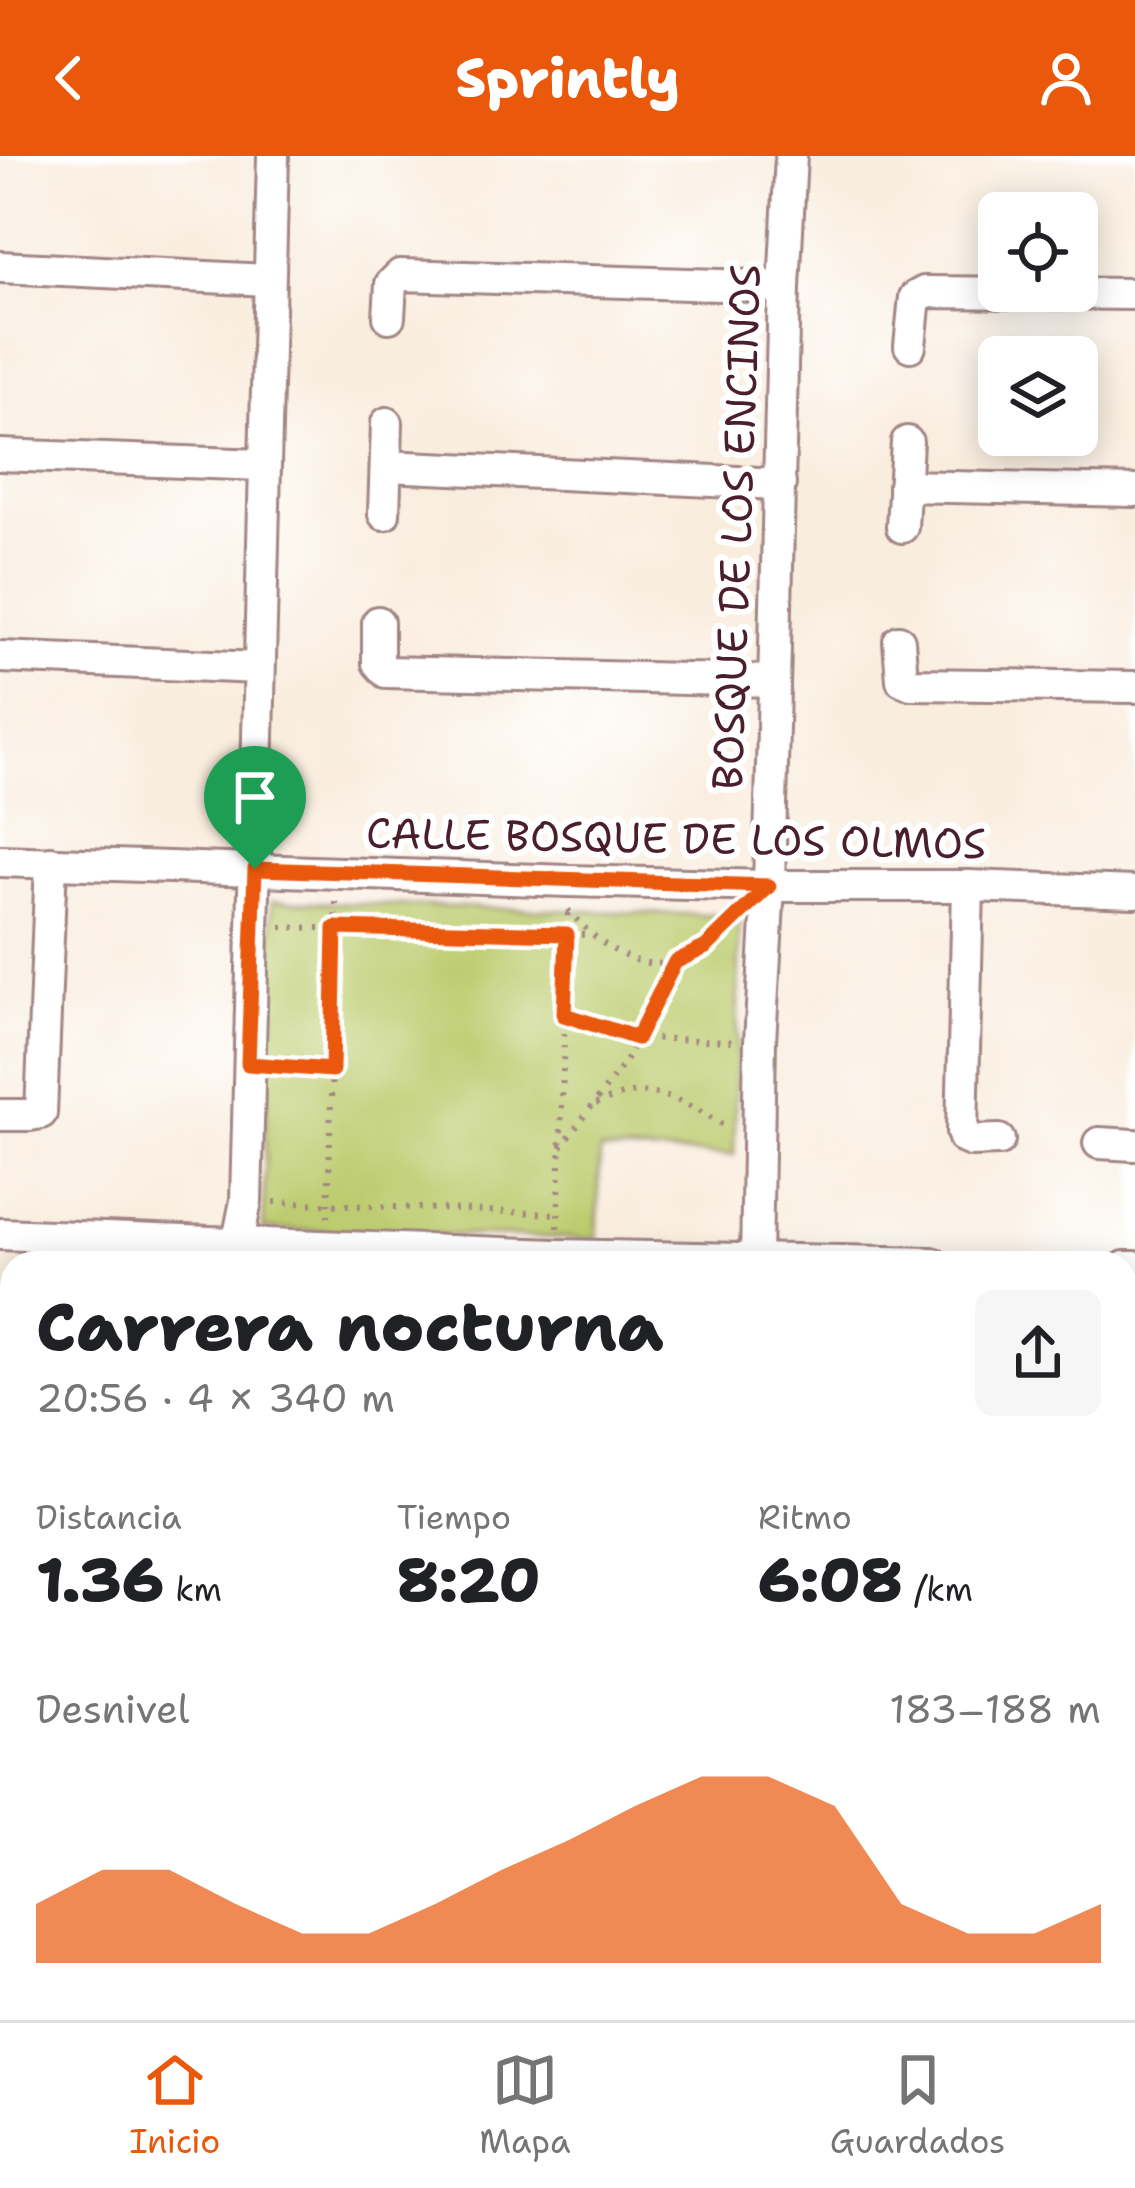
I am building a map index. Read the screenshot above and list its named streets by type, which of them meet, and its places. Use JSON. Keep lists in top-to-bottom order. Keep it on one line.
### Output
{"streets":{"street":["BOSQUE DE LOS ENCINOS","CALLE BOSQUE DE LOS OLMOS"]},"crossings":[["BOSQUE DE LOS ENCINOS","CALLE BOSQUE DE LOS OLMOS"]],"page":{"header":"Sprintly","heading":["Carrera nocturna","20:56 · 4 × 340 m"],"stats":[["Distancia","1.36 km"],["Tiempo","8:20"],["Ritmo","6:08 /km"]],"chart":["Desnivel","183–188 m"],"tabs":["Inicio","Mapa","Guardados"]}}
